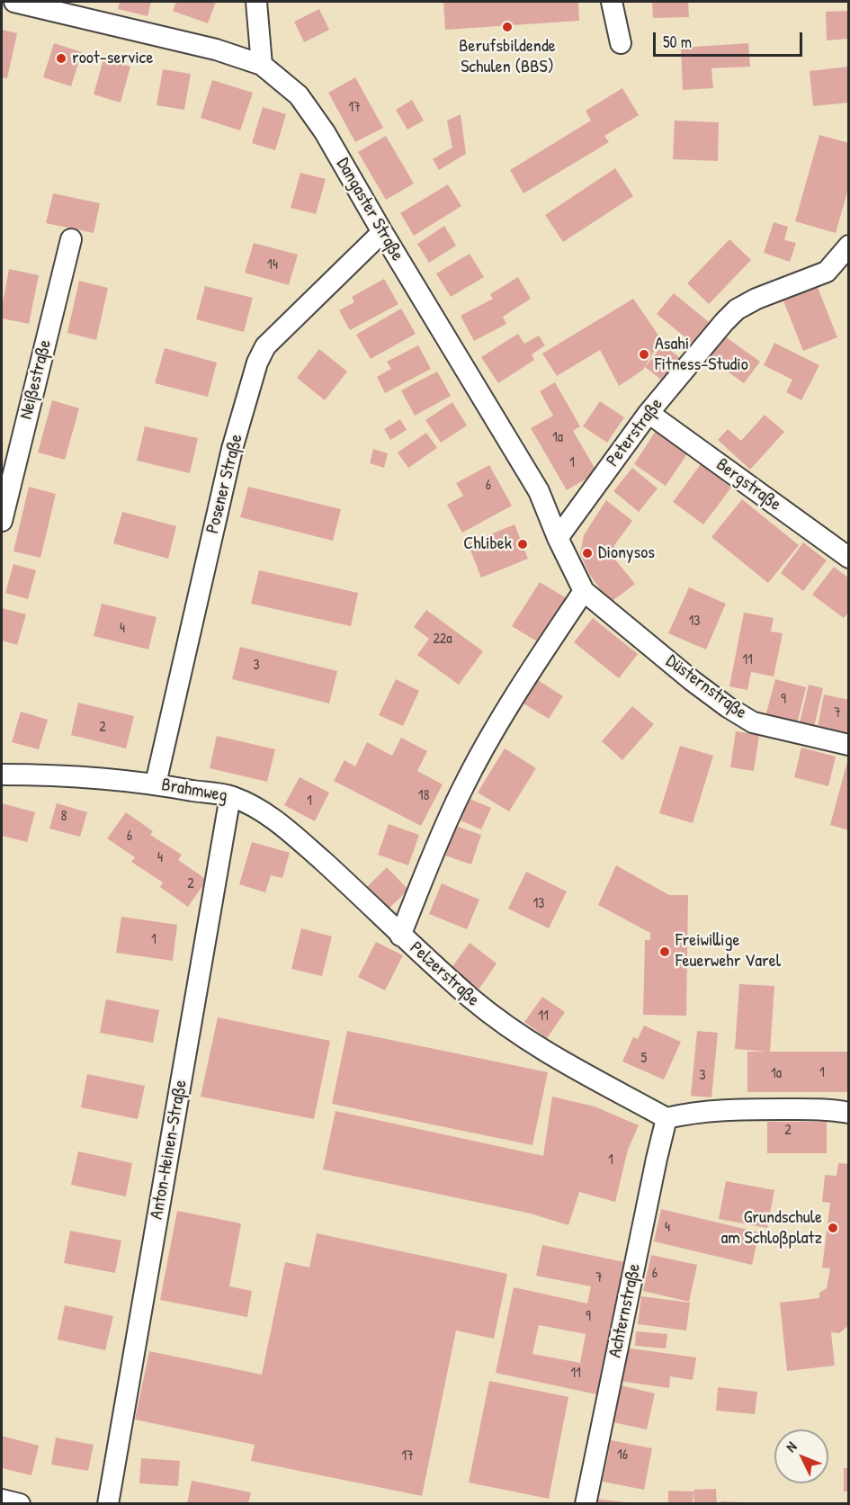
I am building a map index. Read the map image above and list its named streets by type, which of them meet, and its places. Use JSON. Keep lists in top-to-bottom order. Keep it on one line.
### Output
{"streets":{"street":["Dangaster Straße","Neißestraße","Peterstraße","Posener Straße","Bergstraße","Düsternstraße","Brahmweg","Pelzerstraße","Anton-Heinen-Straße","Achternstraße"]},"crossings":[["Dangaster Straße","Peterstraße"],["Dangaster Straße","Posener Straße"],["Dangaster Straße","Düsternstraße"],["Dangaster Straße","Pelzerstraße"],["Peterstraße","Bergstraße"],["Posener Straße","Brahmweg"],["Düsternstraße","Pelzerstraße"],["Brahmweg","Pelzerstraße"],["Brahmweg","Anton-Heinen-Straße"],["Pelzerstraße","Achternstraße"]],"places":["Berufsbildende Schulen (BBS)","root-service","Asahi Fitness-Studio","Chlibek","Dionysos","Freiwillige Feuerwehr Varel","Grundschule am Schloßplatz"],"house_numbers":["17","14","1a","1","6","13","4","22a","11","3","9","7","2","18","1","8","6","4","2","13","1","11","5","1","1a","3","2","1","4","6","7","9","11","16","17"],"scale_bar":"50 m","north":"top left"}
